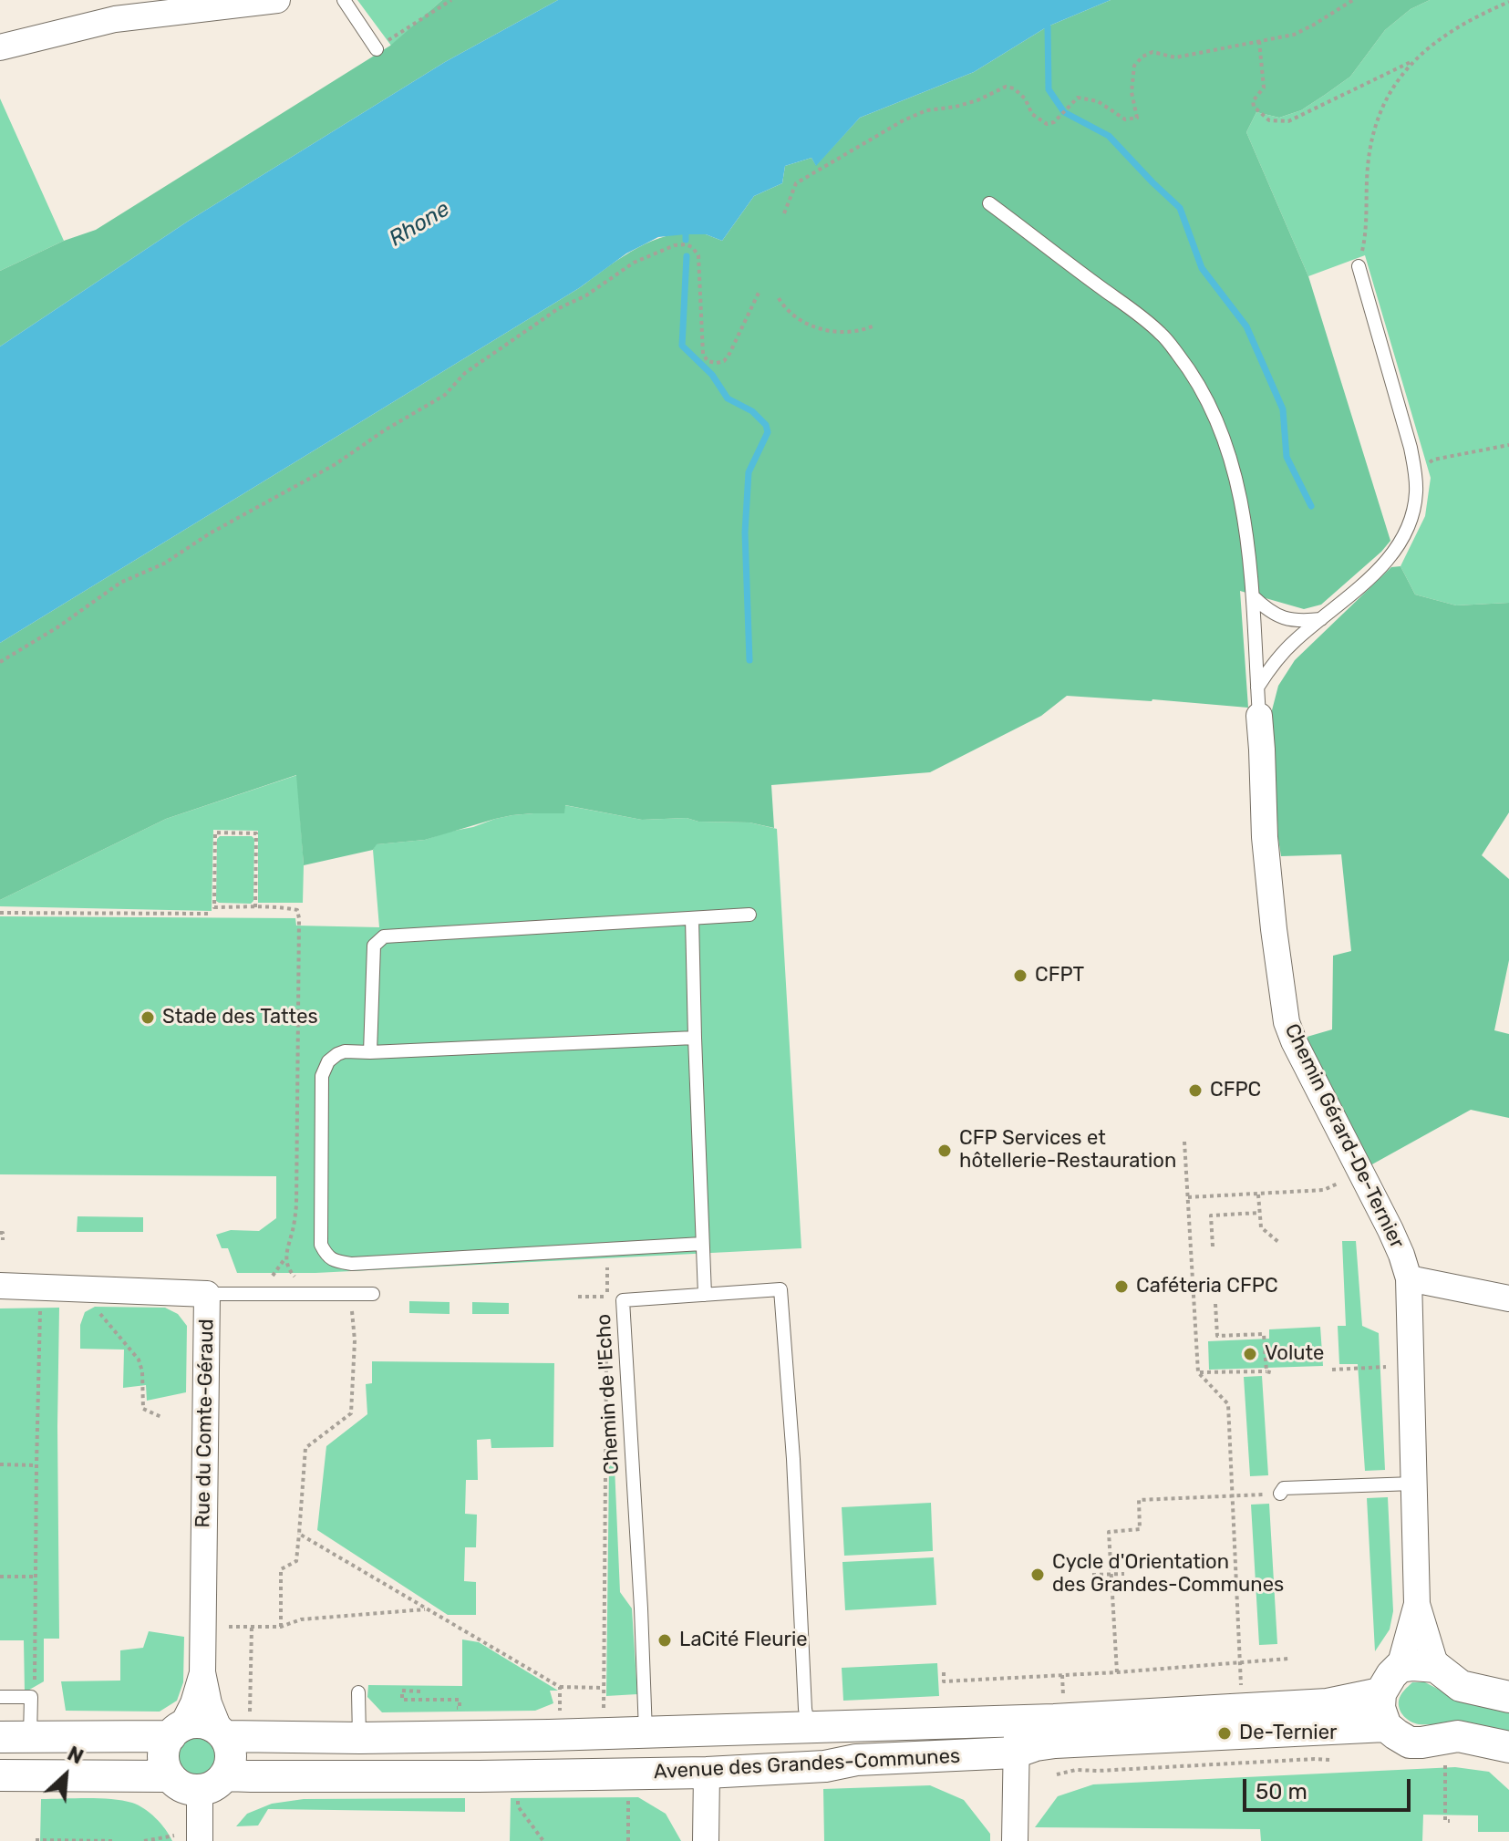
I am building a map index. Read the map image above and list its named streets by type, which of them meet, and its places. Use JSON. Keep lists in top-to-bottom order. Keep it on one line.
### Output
{"streets":{"street":["Chemin Gérard-De-Ternier","Rue du Comte-Géraud","Avenue des Grandes-Communes"],"lane":["Chemin de l'Echo"]},"crossings":[["Chemin de l'Echo","Avenue des Grandes-Communes"],["Rue du Comte-Géraud","Avenue des Grandes-Communes"]],"water":["Rhone"],"places":["CFPT","Stade des Tattes","CFPC","CFP Services et hôtellerie-Restauration","Caféteria CFPC","Volute","Cycle d'Orientation des Grandes-Communes","LaCité Fleurie","De-Ternier"],"scale_bar":"50 m","north":"top right"}
